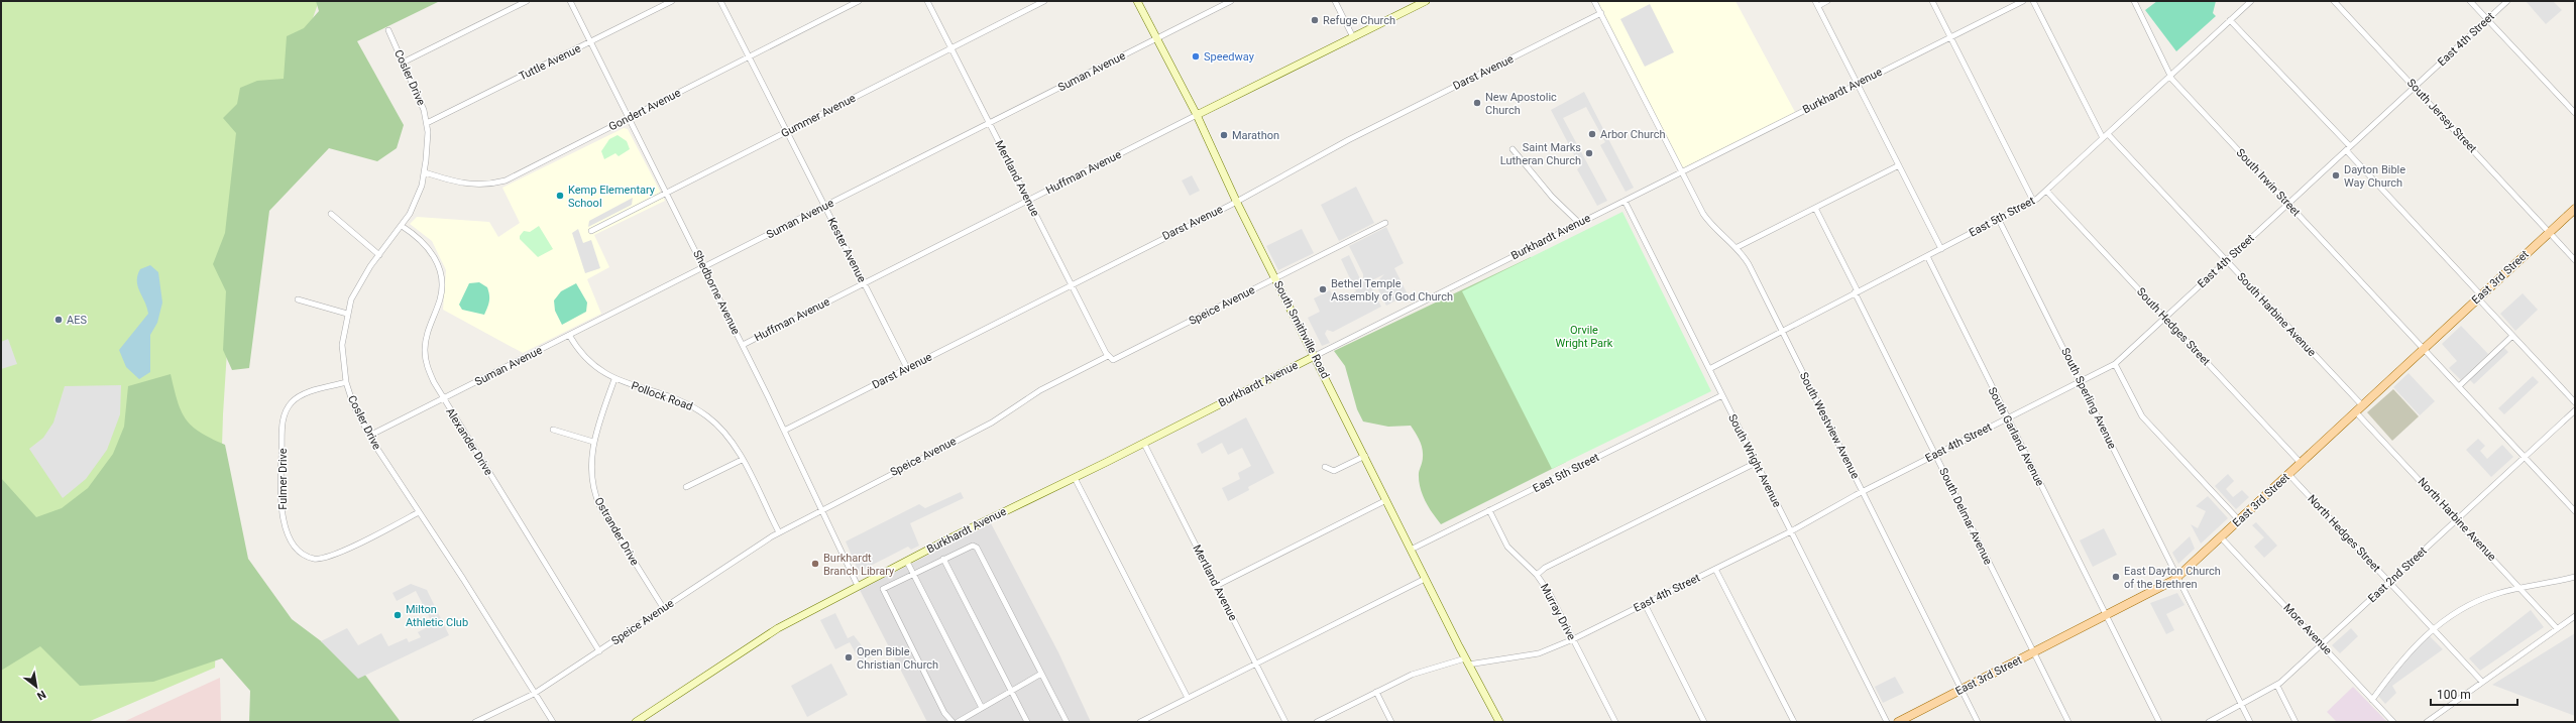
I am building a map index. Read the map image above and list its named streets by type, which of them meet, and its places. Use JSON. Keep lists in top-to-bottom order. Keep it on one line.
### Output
{"streets":{"main road":["East 3rd Street"],"street":["East 4th Street","Tuttle Avenue","Suman Avenue","Darst Avenue","Cosler Drive","Burkhardt Avenue","Gondert Avenue","Gummer Avenue","South Jersey Street","Huffman Avenue","Mertland Avenue","South Irwin Street","East 5th Street","Kester Avenue","Shedborne Avenue","Speice Avenue","South Harbine Avenue","South Hedges Street","South Smithville Road","Pollock Road","South Sperling Avenue","South Westview Avenue","South Garland Avenue","Alexander Drive","South Wright Avenue","Fulmer Drive","South Delmar Avenue","North Harbine Avenue","Ostrander Drive","North Hedges Street","East 2nd Street","Murray Drive","More Avenue"]},"crossings":[["East 4th Street","South Jersey Street"],["East 4th Street","South Irwin Street"],["East 4th Street","South Harbine Avenue"],["East 4th Street","South Hedges Street"],["East 4th Street","South Smithville Road"],["East 4th Street","South Sperling Avenue"],["East 4th Street","South Westview Avenue"],["East 4th Street","South Garland Avenue"],["East 4th Street","South Wright Avenue"],["East 4th Street","South Delmar Avenue"],["East 4th Street","Murray Drive"],["Tuttle Avenue","Cosler Drive"],["Tuttle Avenue","Shedborne Avenue"],["Suman Avenue","Cosler Drive"],["Suman Avenue","Mertland Avenue"],["Suman Avenue","Kester Avenue"],["Suman Avenue","Shedborne Avenue"],["Suman Avenue","South Smithville Road"],["Suman Avenue","Pollock Road"],["Suman Avenue","Alexander Drive"],["Darst Avenue","Mertland Avenue"],["Darst Avenue","Kester Avenue"],["Darst Avenue","Shedborne Avenue"],["Darst Avenue","South Smithville Road"],["Cosler Drive","Gondert Avenue"],["Cosler Drive","Speice Avenue"],["Cosler Drive","Alexander Drive"],["Cosler Drive","Fulmer Drive"],["Burkhardt Avenue","Mertland Avenue"],["Burkhardt Avenue","Shedborne Avenue"],["Burkhardt Avenue","South Smithville Road"],["Burkhardt Avenue","South Westview Avenue"],["Burkhardt Avenue","South Wright Avenue"],["Gondert Avenue","Kester Avenue"],["Gondert Avenue","Shedborne Avenue"],["Gummer Avenue","Mertland Avenue"],["Gummer Avenue","Kester Avenue"],["Gummer Avenue","Shedborne Avenue"],["South Jersey Street","East 3rd Street"],["Huffman Avenue","Mertland Avenue"],["Huffman Avenue","Kester Avenue"],["Huffman Avenue","Shedborne Avenue"],["Huffman Avenue","South Smithville Road"],["Mertland Avenue","Speice Avenue"],["South Irwin Street","East 5th Street"],["South Irwin Street","East 3rd Street"],["South Irwin Street","East 2nd Street"],["East 5th Street","South Harbine Avenue"],["East 5th Street","South Hedges Street"],["East 5th Street","South Smithville Road"],["East 5th Street","South Sperling Avenue"],["East 5th Street","South Westview Avenue"],["East 5th Street","South Garland Avenue"],["East 5th Street","South Wright Avenue"],["East 5th Street","South Delmar Avenue"],["East 5th Street","Murray Drive"],["East 3rd Street","South Harbine Avenue"],["East 3rd Street","South Hedges Street"],["East 3rd Street","South Sperling Avenue"],["East 3rd Street","South Westview Avenue"],["East 3rd Street","South Garland Avenue"],["East 3rd Street","South Delmar Avenue"],["East 3rd Street","North Harbine Avenue"],["East 3rd Street","North Hedges Street"],["East 3rd Street","More Avenue"],["Shedborne Avenue","Speice Avenue"],["Speice Avenue","South Smithville Road"],["Speice Avenue","Pollock Road"],["Speice Avenue","Alexander Drive"],["Speice Avenue","Ostrander Drive"],["Pollock Road","Ostrander Drive"],["South Sperling Avenue","East 2nd Street"],["North Harbine Avenue","East 2nd Street"],["North Hedges Street","East 2nd Street"],["East 2nd Street","More Avenue"]],"parks":["Orvile Wright Park"],"places":["Refuge Church","Speedway","New Apostolic Church","Arbor Church","Marathon","Saint Marks Lutheran Church","Dayton Bible Way Church","Kemp Elementary School","Bethel Temple Assembly of God Church","AES","Burkhardt Branch Library","East Dayton Church of the Brethren","Milton Athletic Club","Open Bible Christian Church"],"scale_bar":"100 m","north":"bottom right"}
